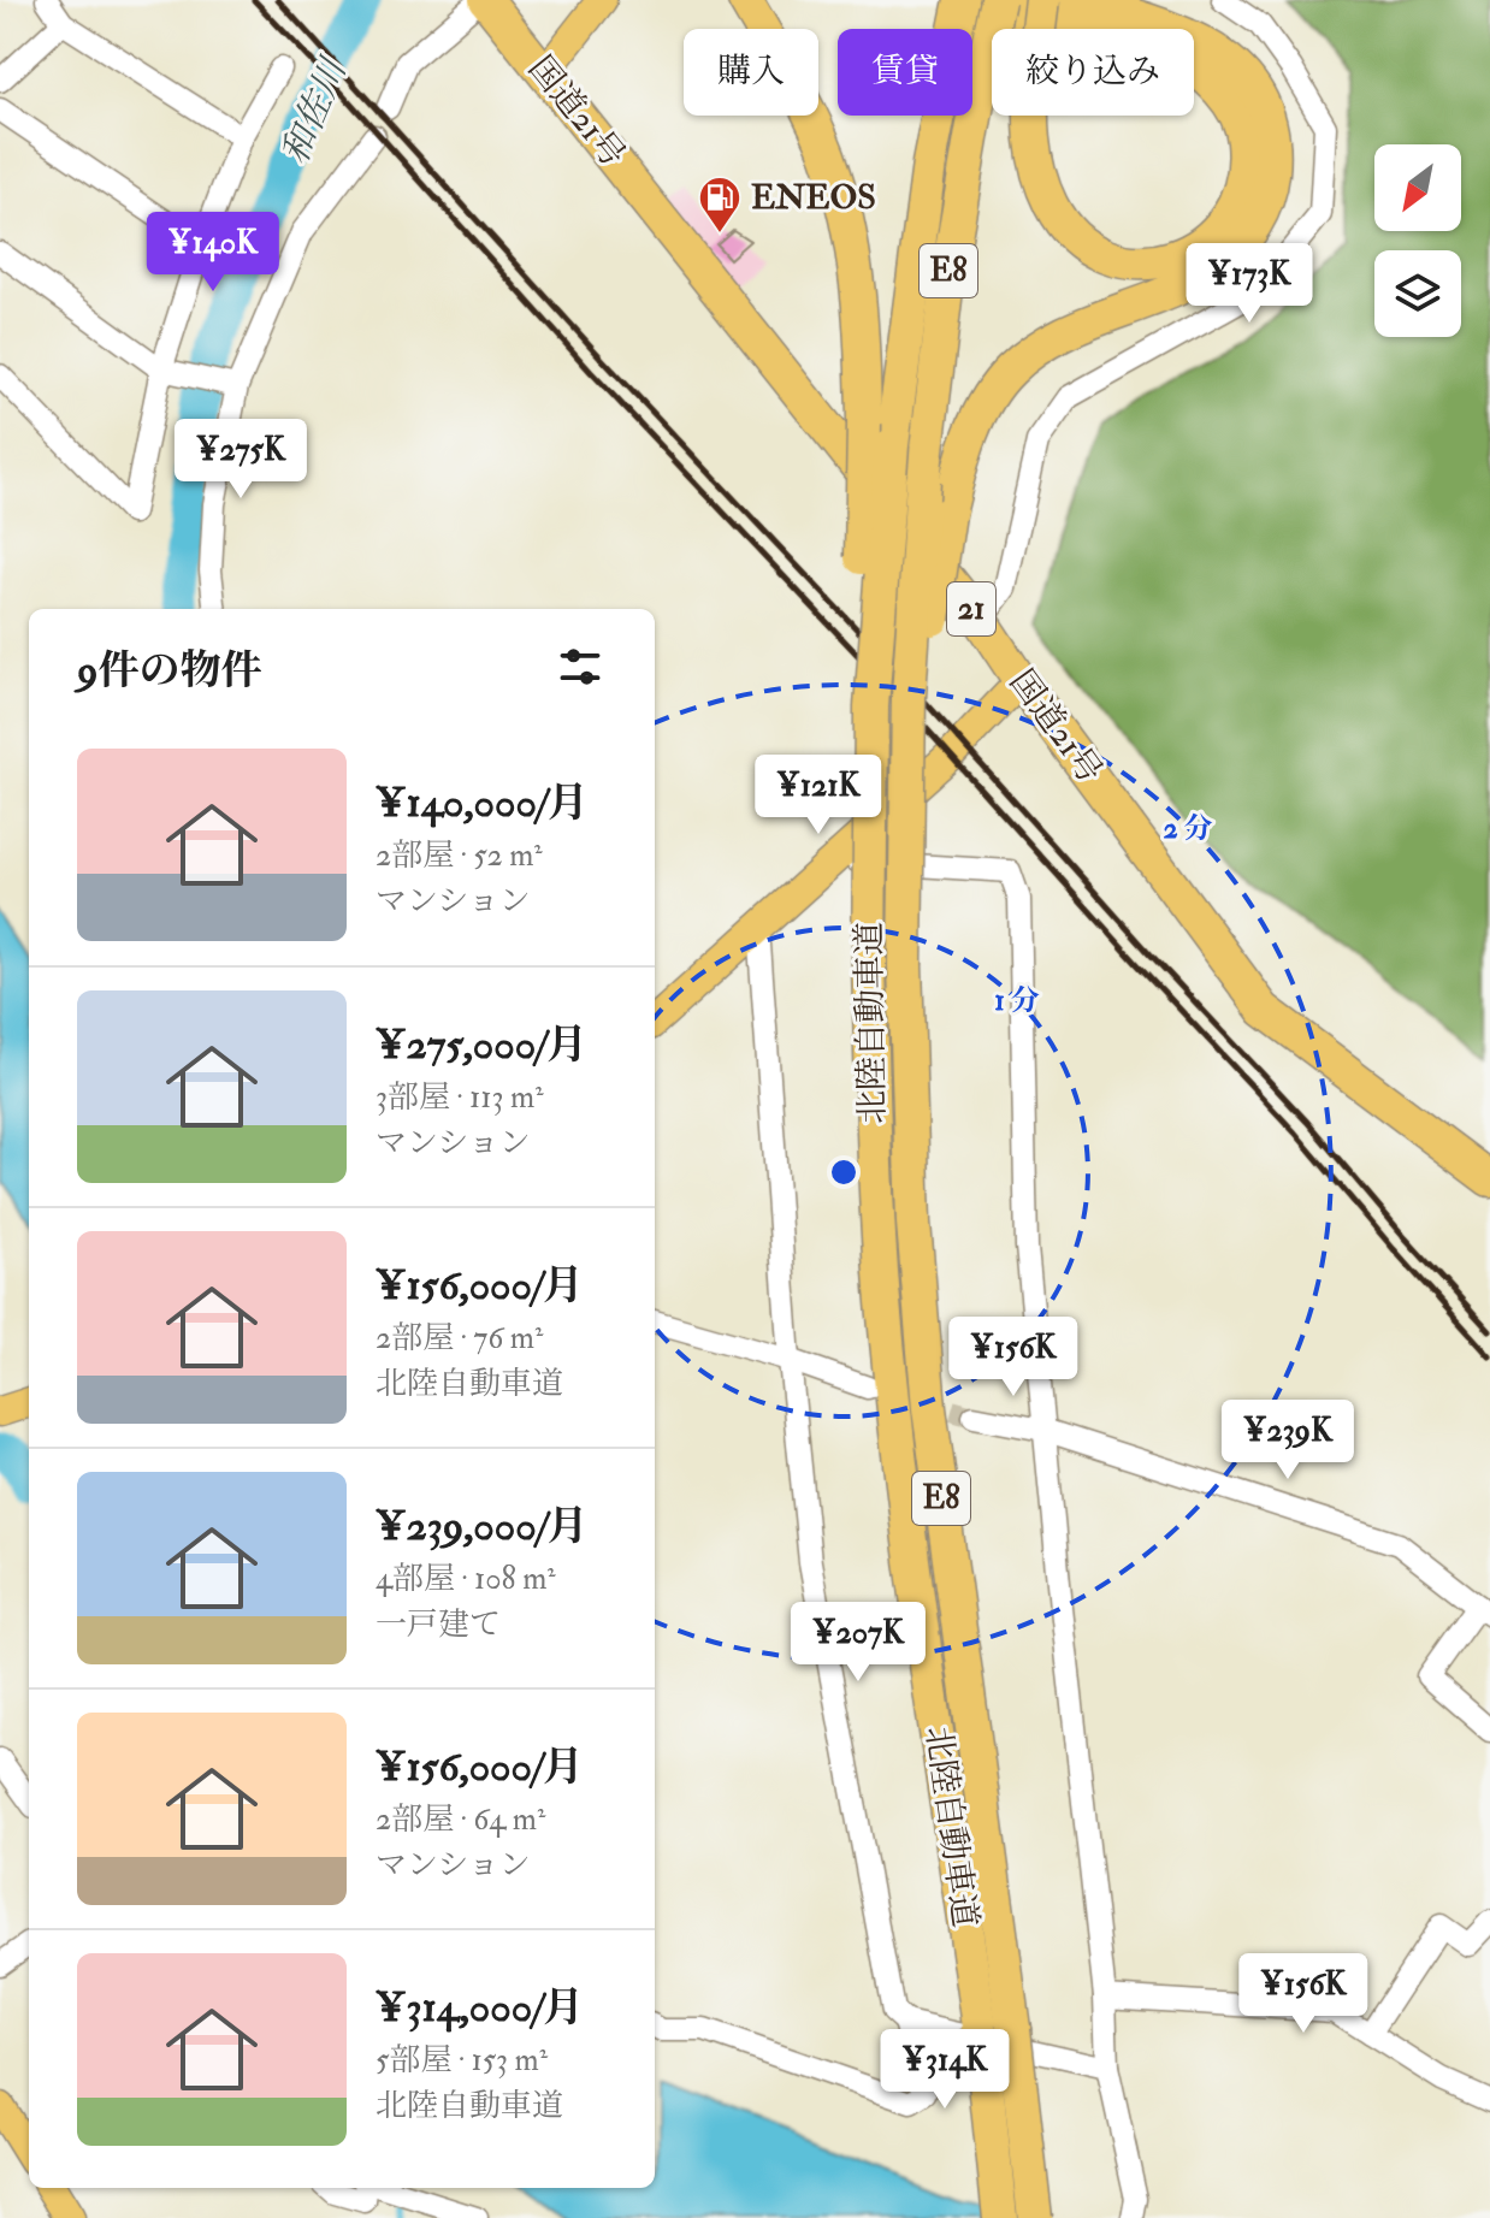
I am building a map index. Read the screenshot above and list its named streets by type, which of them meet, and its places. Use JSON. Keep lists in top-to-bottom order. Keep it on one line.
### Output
{"streets":{"highway":["国道21号","E8","21","北陸自動車道"]},"water":["和佐川"],"places":{"fuel station":["ENEOS"]},"north":"bottom left","page":{"chip":["購入","賃貸","絞り込み"],"price":["¥140K","¥173K","¥275K","¥121K","¥156K","¥239K","¥207K","¥156K","¥314K"],"heading":"9件の物件","list":[{"name":"¥140,000/月","note":"2部屋 · 52 m² · マンション"},{"name":"¥275,000/月","note":"3部屋 · 113 m² · マンション"},{"name":"¥156,000/月","note":"2部屋 · 76 m² · 北陸自動車道"},{"name":"¥239,000/月","note":"4部屋 · 108 m² · 一戸建て"},{"name":"¥156,000/月","note":"2部屋 · 64 m² · マンション"},{"name":"¥314,000/月","note":"5部屋 · 153 m² · 北陸自動車道"}]},"rings":["2 分","1 分"]}
